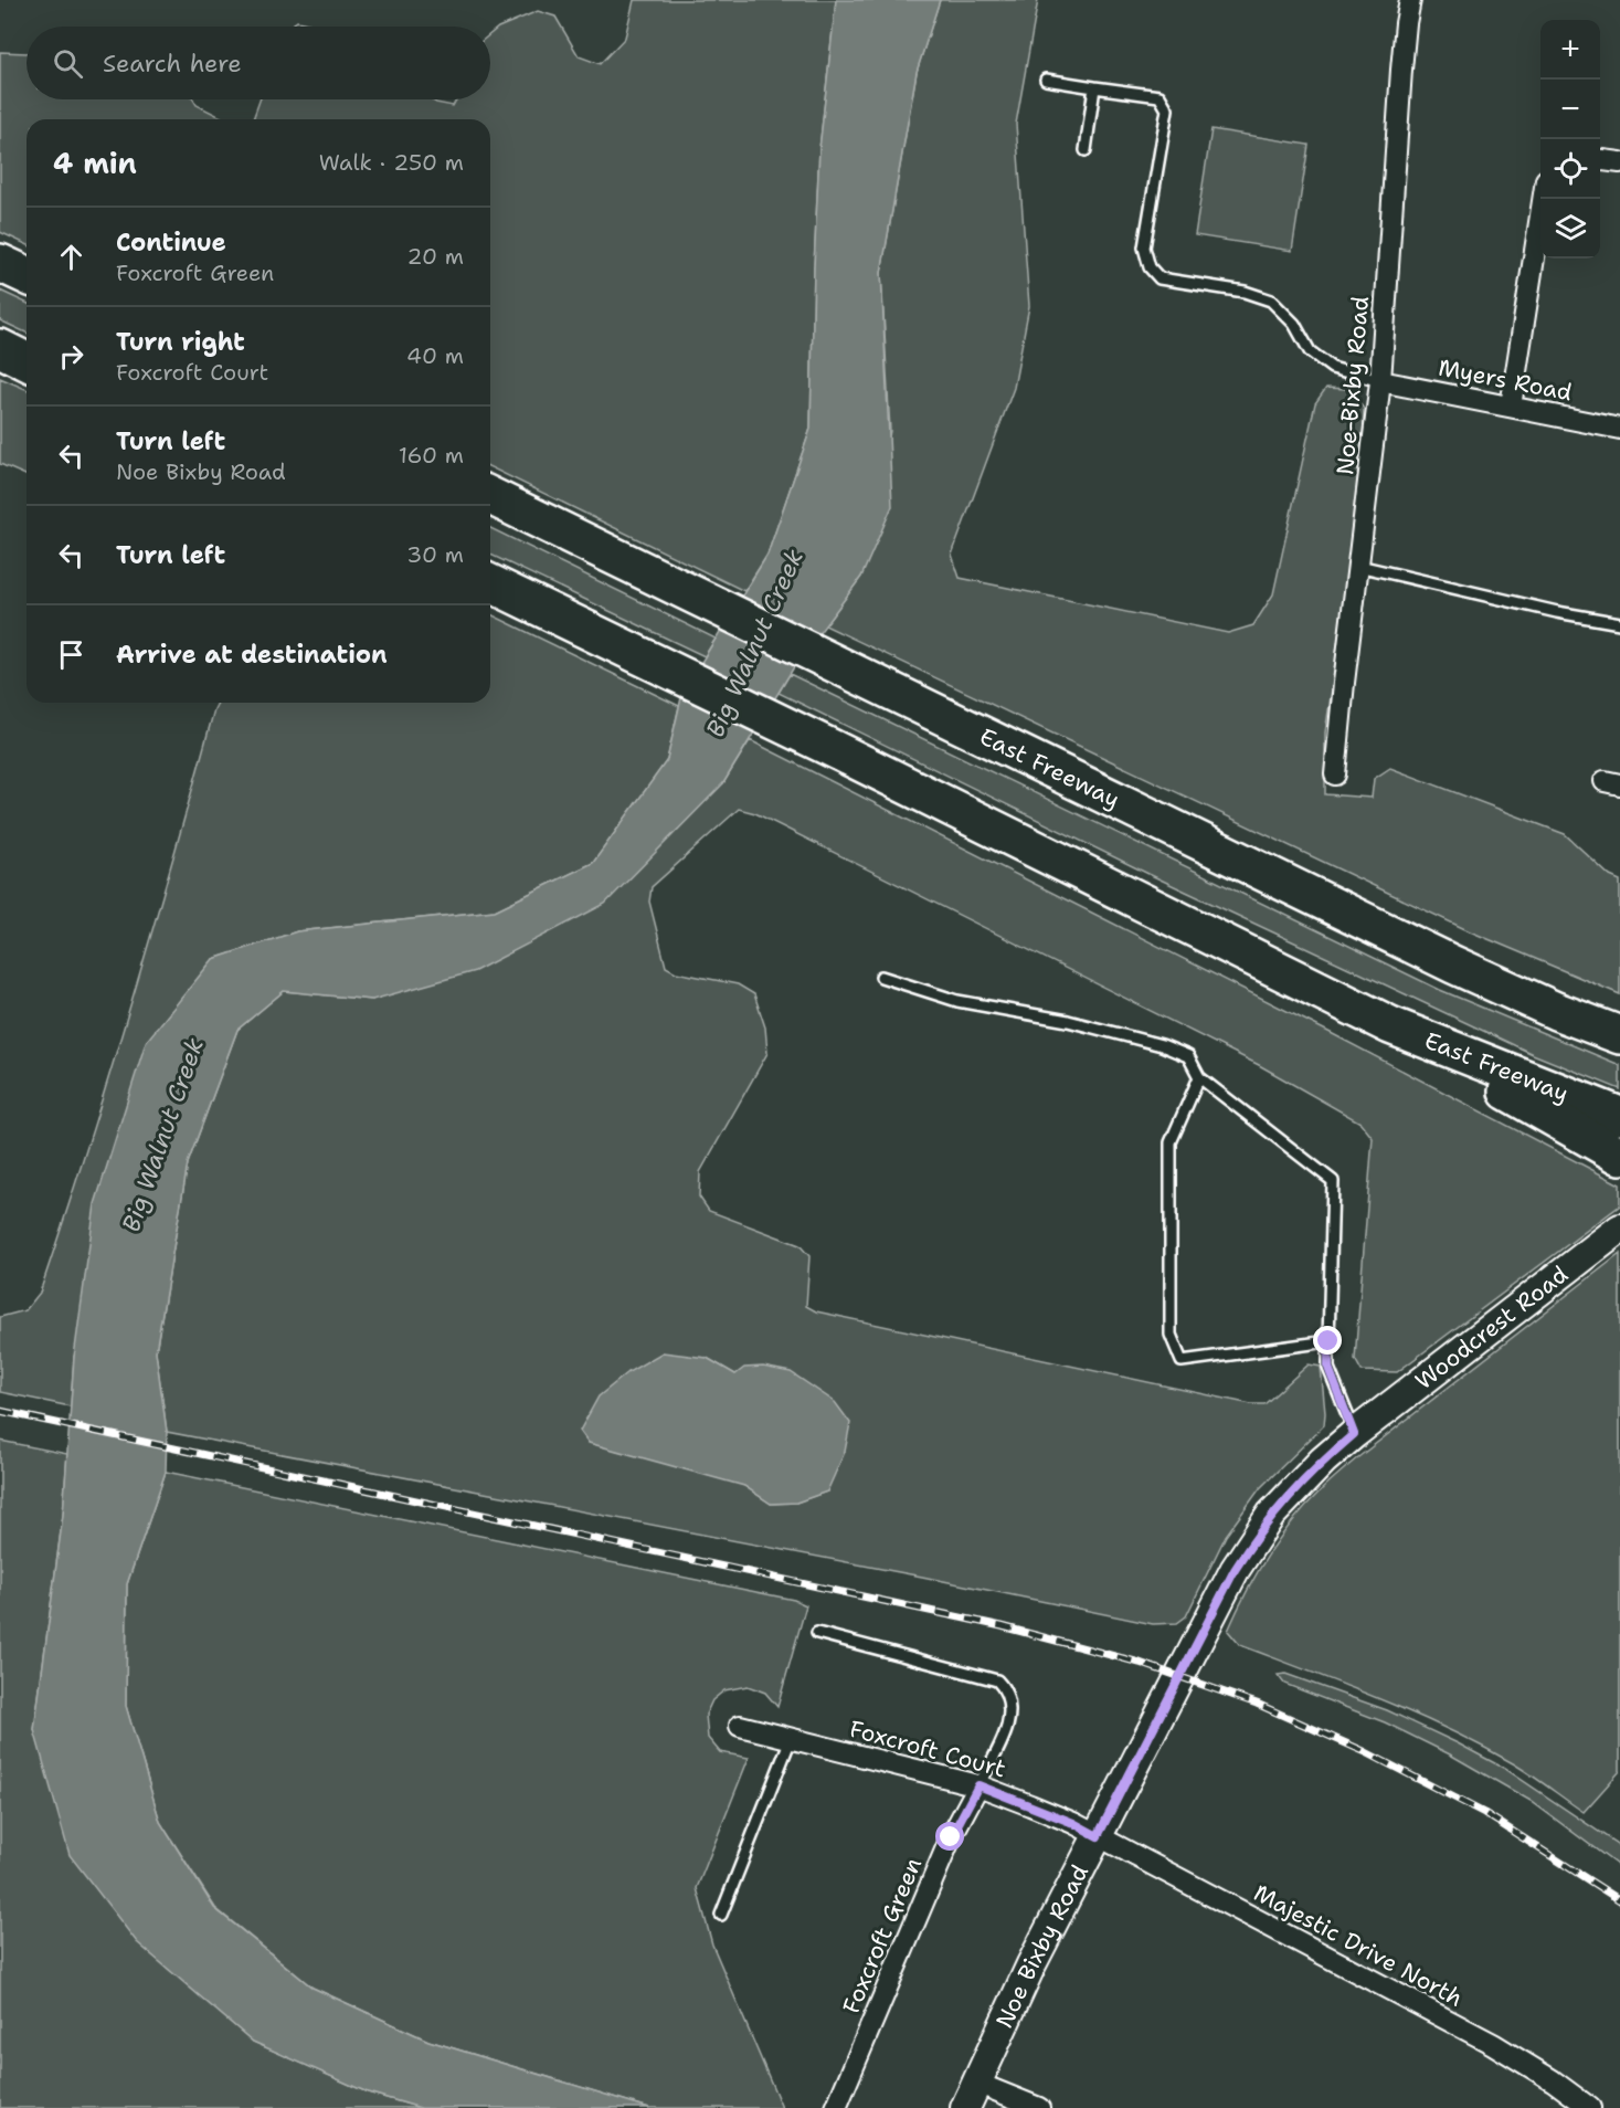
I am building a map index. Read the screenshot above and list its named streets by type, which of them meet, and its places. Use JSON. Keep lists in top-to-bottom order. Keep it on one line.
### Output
{"streets":{"highway":["East Freeway"],"street":["Myers Road","Noe-Bixby Road","Woodcrest Road","Foxcroft Court","Foxcroft Green","Majestic Drive North","Noe Bixby Road"]},"crossings":[["Myers Road","Noe-Bixby Road"],["Woodcrest Road","Noe Bixby Road"],["Foxcroft Court","Foxcroft Green"],["Foxcroft Court","Majestic Drive North"],["Foxcroft Court","Noe Bixby Road"],["Majestic Drive North","Noe Bixby Road"]],"water":["Big Walnut Creek"],"page":{"map_buttons":["+","−"],"search":"Search here","heading":["4 min","Walk · 250 m"],"list":[["Continue","Foxcroft Green","20 m"],["Turn right","Foxcroft Court","40 m"],["Turn left","Noe Bixby Road","160 m"],["Turn left","30 m"],"Arrive at destination"]}}
